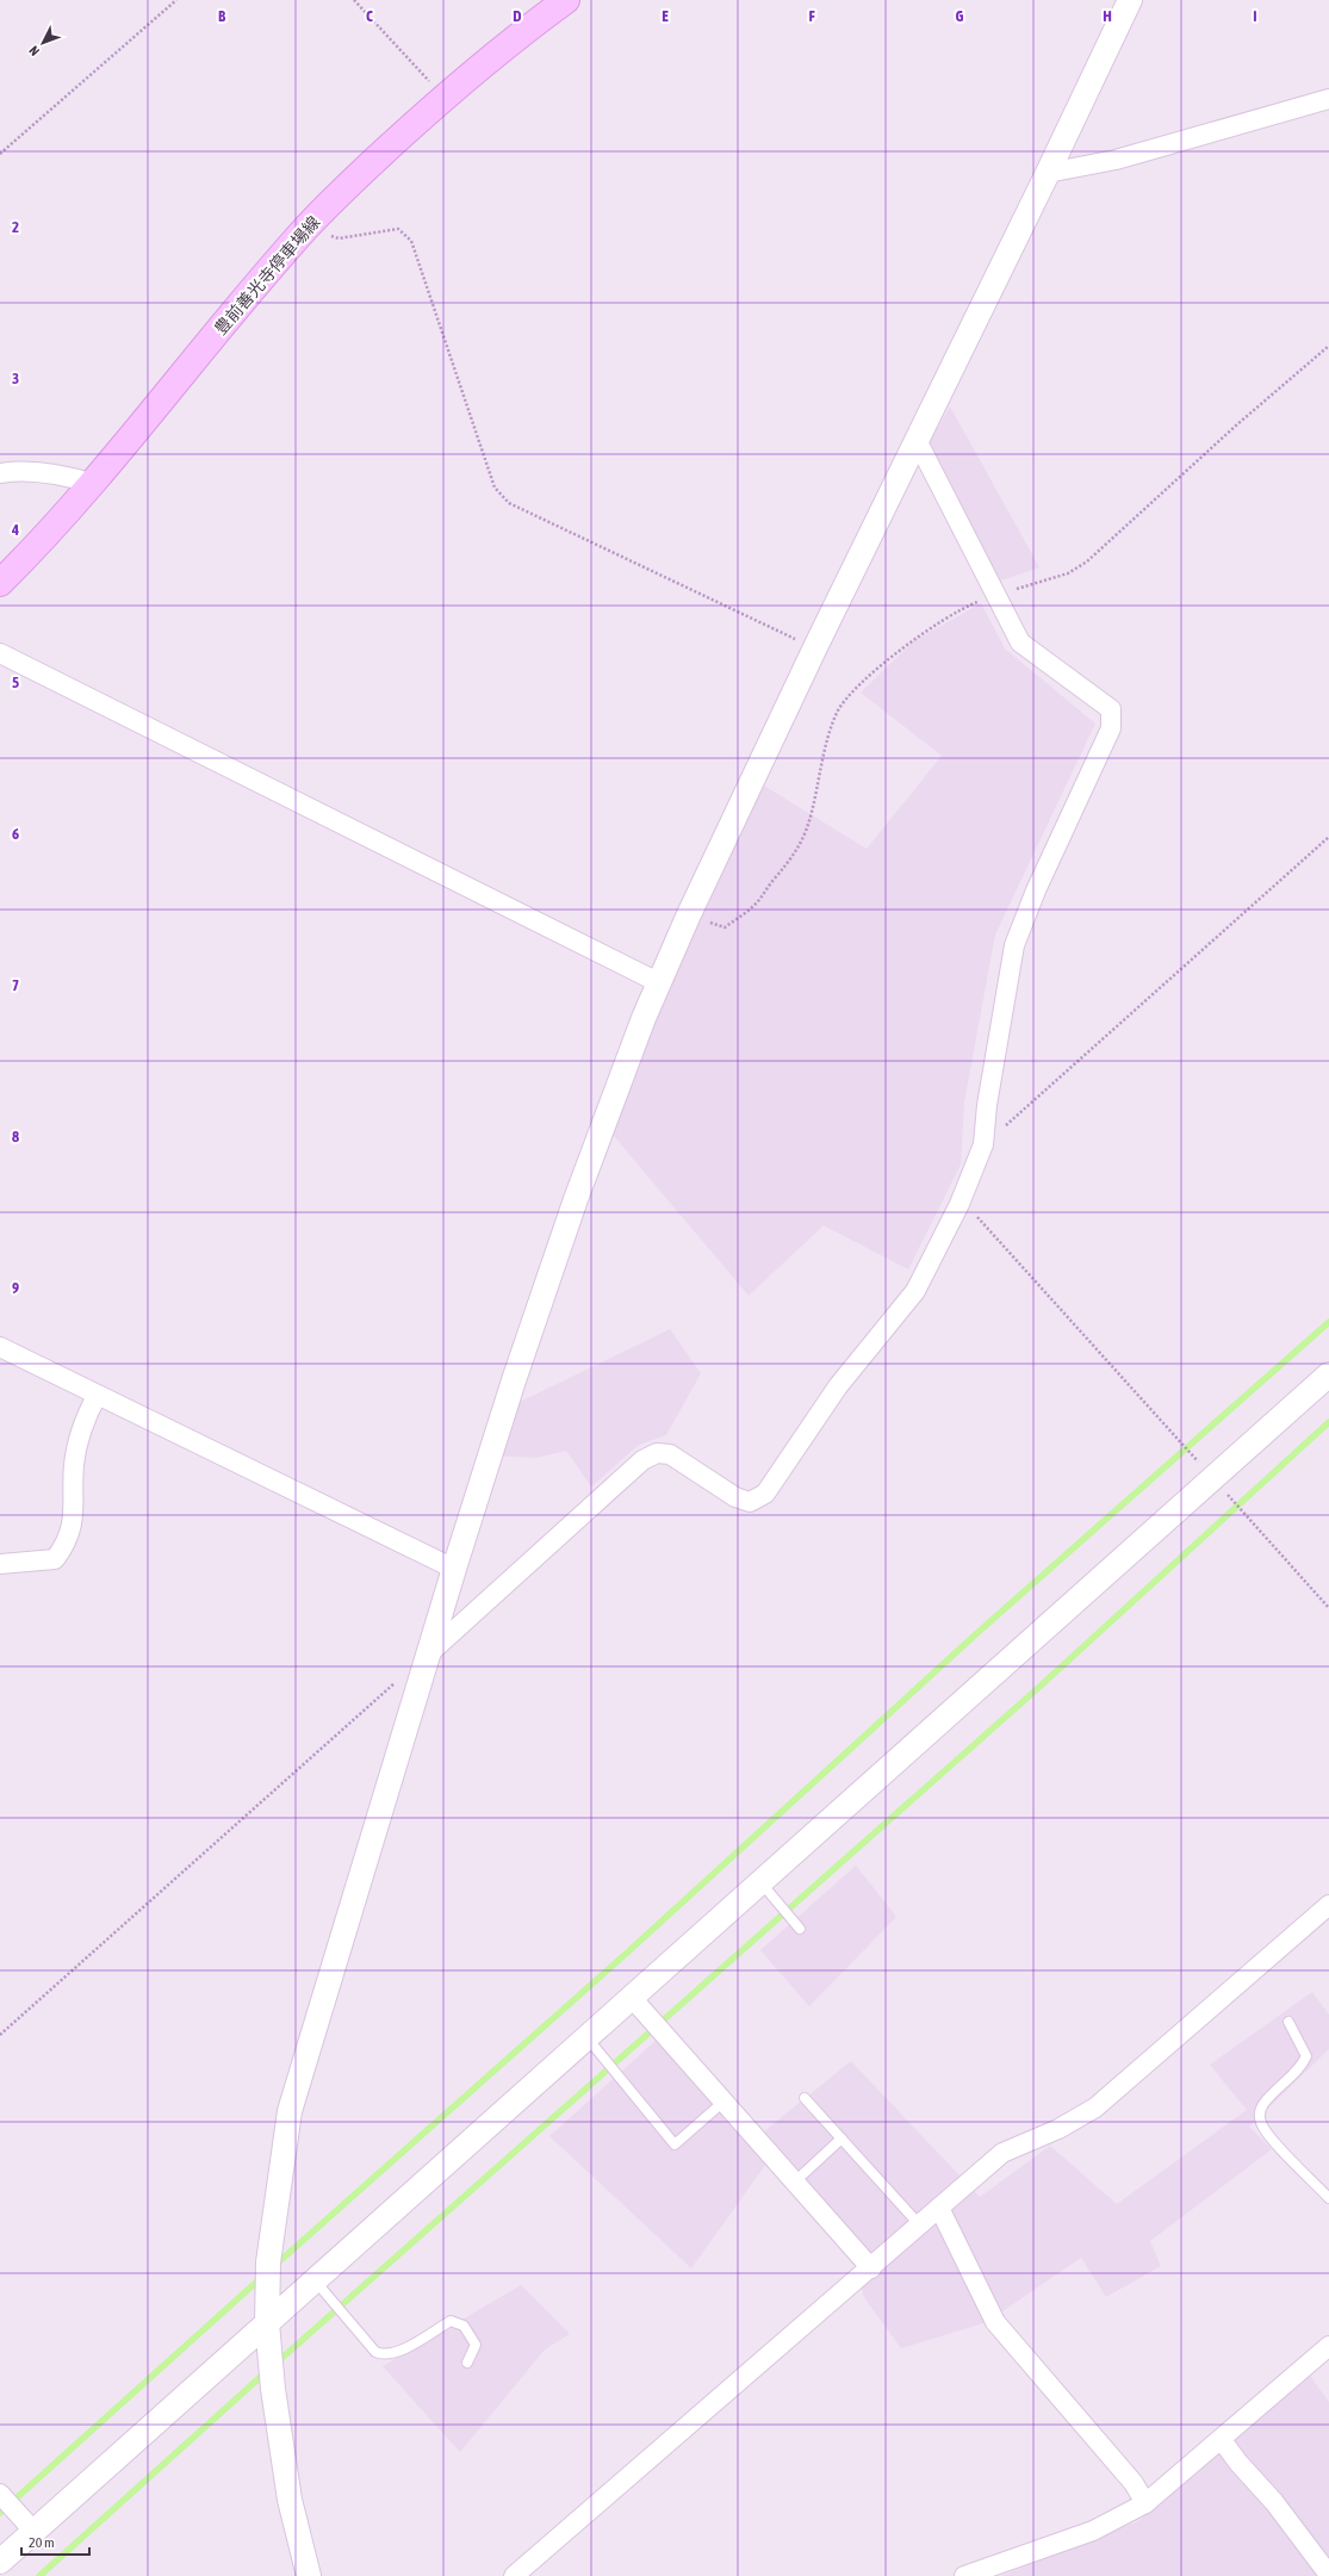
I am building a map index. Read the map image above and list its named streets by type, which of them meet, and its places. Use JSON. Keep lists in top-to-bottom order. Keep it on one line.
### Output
{"streets":{"main road":["豊前善光寺停車場線"]},"scale_bar":"20 m","north":"bottom left","grid":{"columns":["B","C","D","E","F","G","H","I"],"rows":["2","3","4","5","6","7","8","9"]}}
